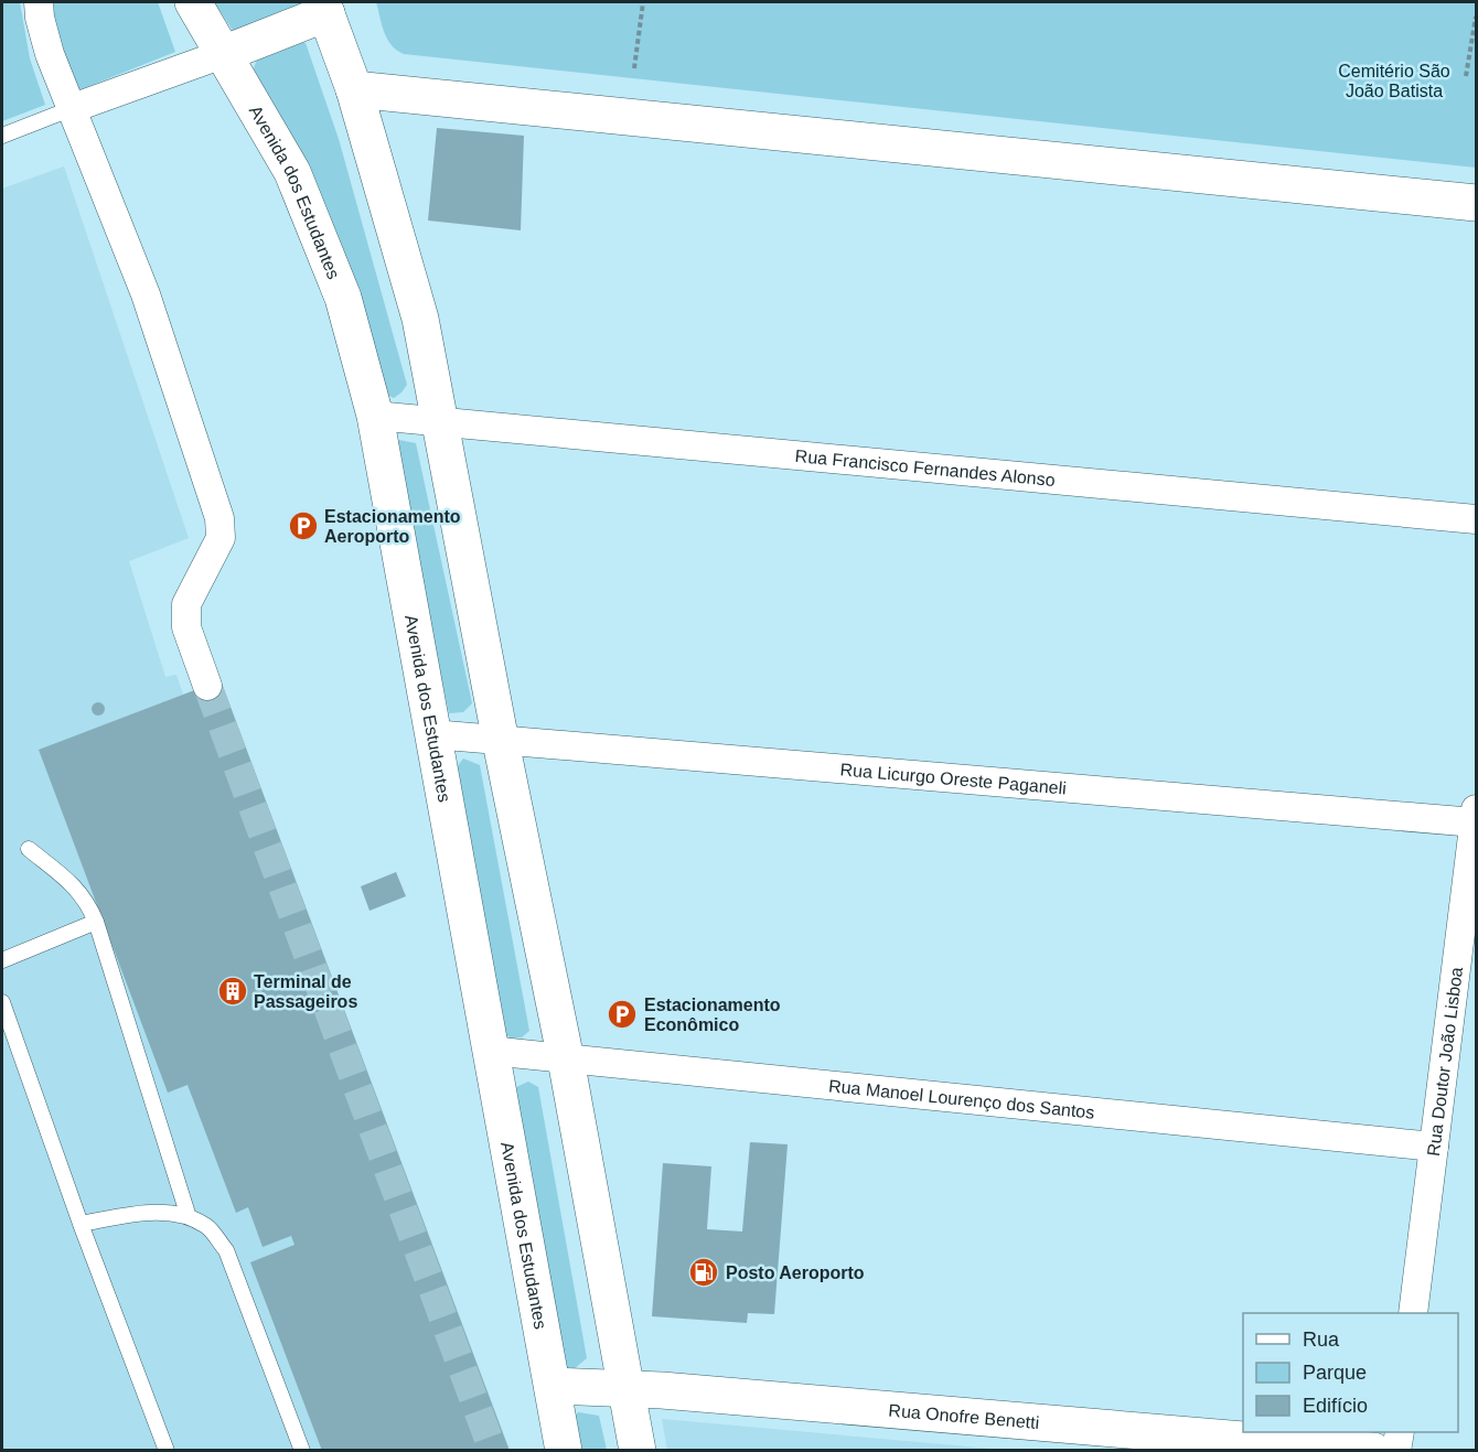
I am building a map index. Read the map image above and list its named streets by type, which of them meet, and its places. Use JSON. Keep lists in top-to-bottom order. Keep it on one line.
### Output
{"streets":{"main road":["Avenida dos Estudantes","Rua Onofre Benetti"],"street":["Rua Francisco Fernandes Alonso","Rua Licurgo Oreste Paganeli","Rua Doutor João Lisboa","Rua Manoel Lourenço dos Santos"]},"crossings":[["Avenida dos Estudantes","Rua Francisco Fernandes Alonso"],["Avenida dos Estudantes","Rua Licurgo Oreste Paganeli"],["Avenida dos Estudantes","Rua Manoel Lourenço dos Santos"],["Avenida dos Estudantes","Rua Onofre Benetti"],["Rua Licurgo Oreste Paganeli","Rua Doutor João Lisboa"],["Rua Doutor João Lisboa","Rua Manoel Lourenço dos Santos"]],"parks":["Cemitério São João Batista"],"places":{"parking":["Estacionamento Aeroporto","Estacionamento Econômico"],"building":["Terminal de Passageiros"],"fuel station":["Posto Aeroporto"]},"legend":["Rua","Parque","Edifício"]}
